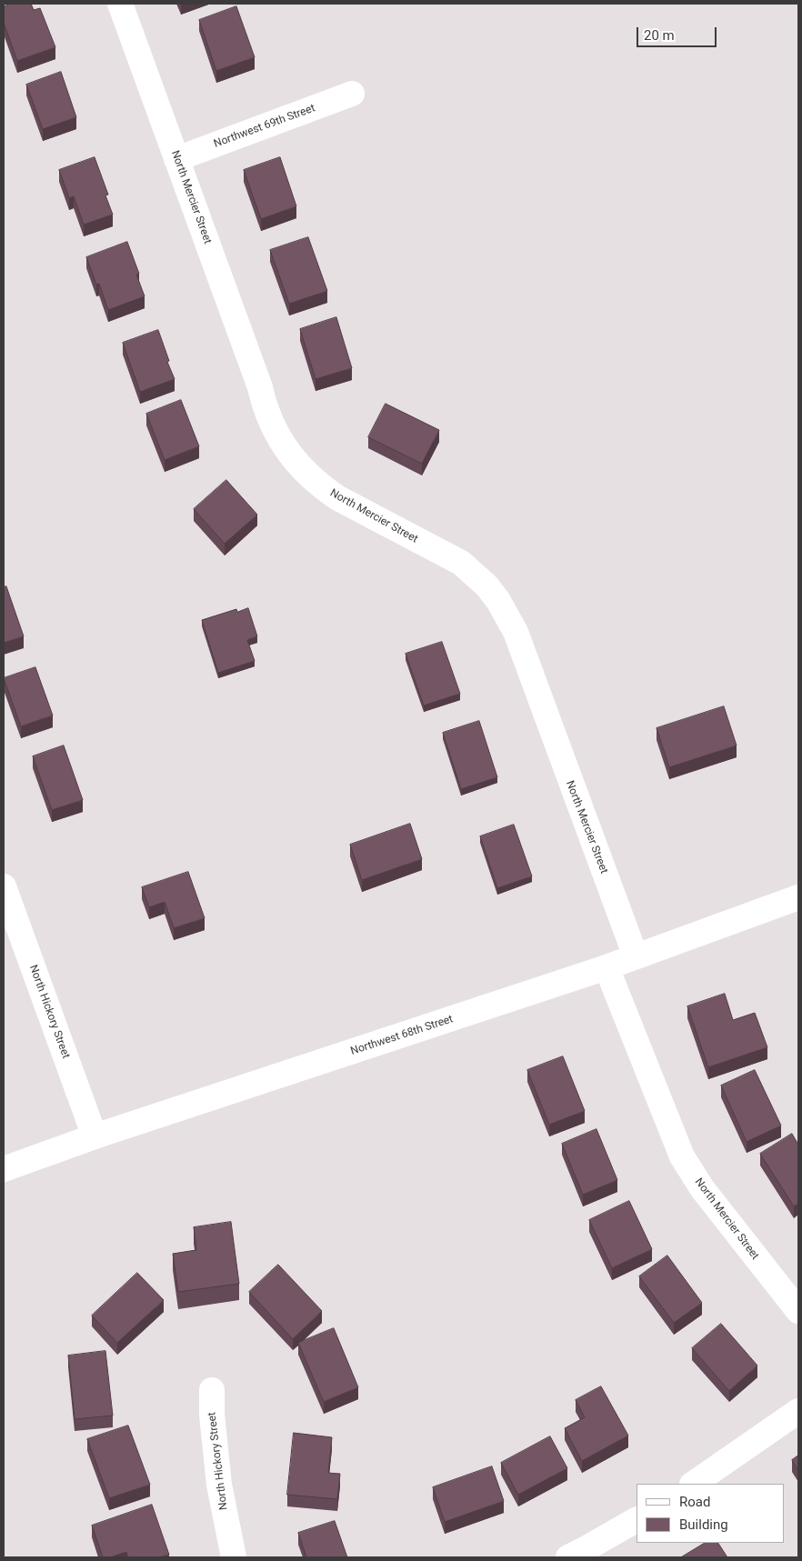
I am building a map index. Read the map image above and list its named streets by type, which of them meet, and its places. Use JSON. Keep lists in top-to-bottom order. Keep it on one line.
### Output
{"streets":{"street":["Northwest 69th Street","North Mercier Street","North Hickory Street","Northwest 68th Street"]},"crossings":[["Northwest 69th Street","North Mercier Street"],["North Mercier Street","Northwest 68th Street"],["North Hickory Street","Northwest 68th Street"]],"legend":["Road","Building"],"scale_bar":"20 m"}
